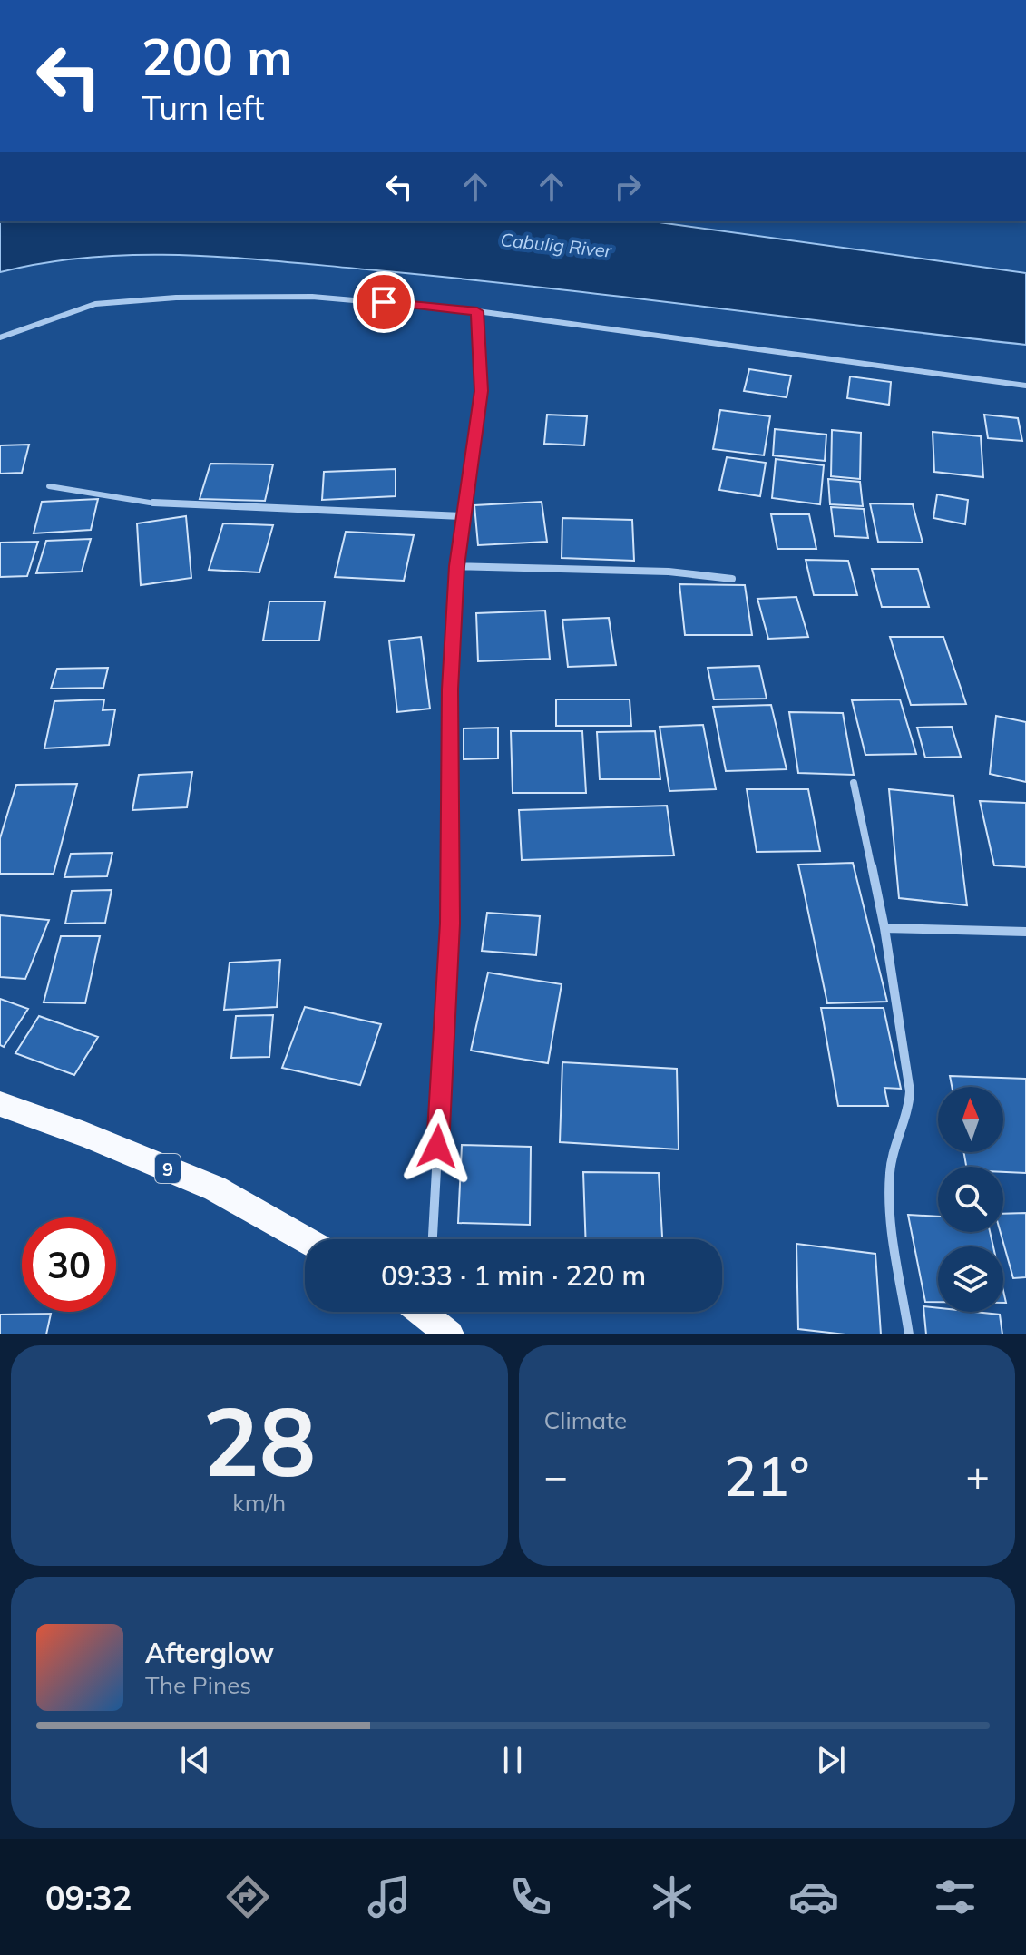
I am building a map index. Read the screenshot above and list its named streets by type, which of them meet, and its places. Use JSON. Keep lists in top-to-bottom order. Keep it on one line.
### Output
{"streets":{"highway":["9"]},"water":["Cabulig River"],"north":"top","page":{"turn":["200 m","Turn left"],"limit":"30","trip":"09:33 · 1 min · 220 m","tile":[["28","km/h"],"Climate"],"heat":["−","21°","+"],"song":["Afterglow","The Pines"],"tabs":"09:32"}}
